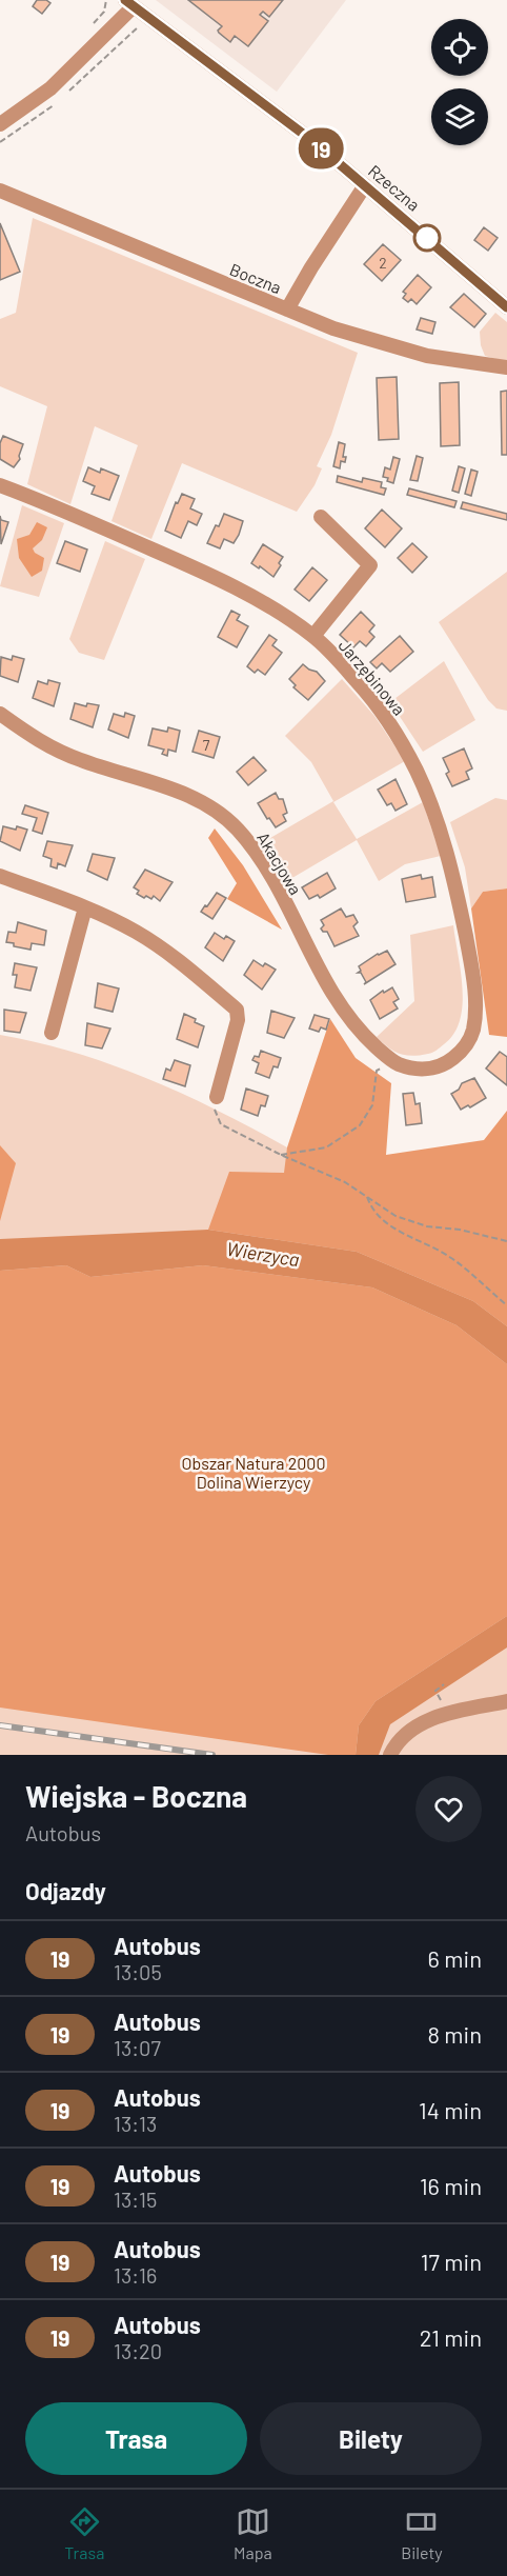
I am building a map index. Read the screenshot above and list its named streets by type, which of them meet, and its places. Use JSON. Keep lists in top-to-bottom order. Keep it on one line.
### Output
{"streets":{"street":["Rzeczna","Boczna","Jarzębinowa","Akacjowa"]},"crossings":[["Jarzębinowa","Akacjowa"]],"water":["Wierzyca"],"parks":["Obszar Natura 2000 Dolina Wierzycy"],"lines":["bus line 19"],"house_numbers":["2","7"],"page":{"on_map":"19","heading":[["Wiejska - Boczna","Autobus"],"Odjazdy"],"list":[{"mark":"19","name":"Autobus","note":"13:05","value":"6 min"},{"mark":"19","name":"Autobus","note":"13:07","value":"8 min"},{"mark":"19","name":"Autobus","note":"13:13","value":"14 min"},{"mark":"19","name":"Autobus","note":"13:15","value":"16 min"},{"mark":"19","name":"Autobus","note":"13:16","value":"17 min"},{"mark":"19","name":"Autobus","note":"13:20","value":"21 min"}],"buttons":["Trasa","Bilety"],"tabs":["Trasa","Mapa","Bilety"]}}
